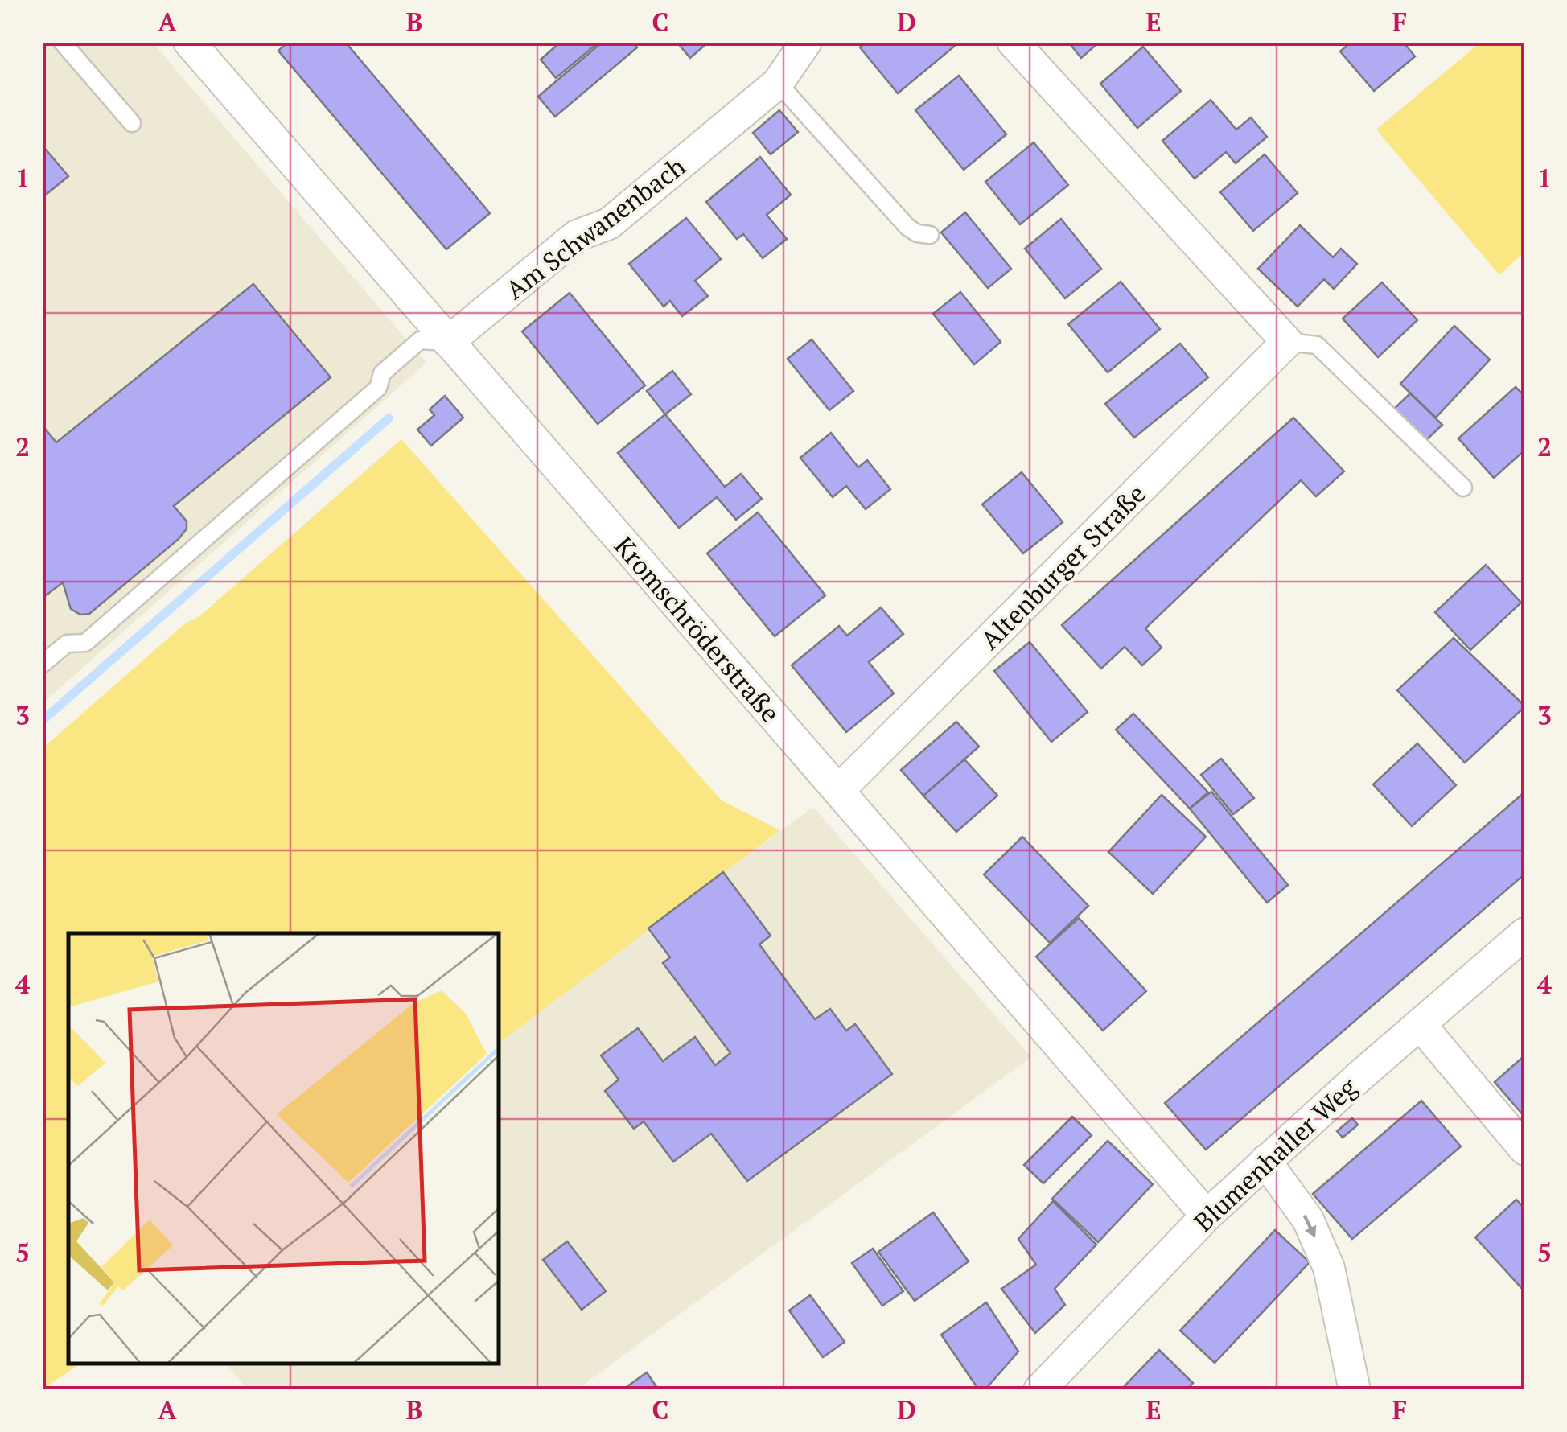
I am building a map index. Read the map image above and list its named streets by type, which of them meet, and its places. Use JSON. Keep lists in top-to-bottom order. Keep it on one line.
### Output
{"streets":{"street":["Am Schwanenbach","Altenburger Straße","Kromschröderstraße","Blumenhaller Weg"]},"crossings":[["Am Schwanenbach","Kromschröderstraße"],["Altenburger Straße","Kromschröderstraße"],["Kromschröderstraße","Blumenhaller Weg"]],"grid":{"columns":["A","B","C","D","E","F"],"rows":["1","2","3","4","5"]}}
